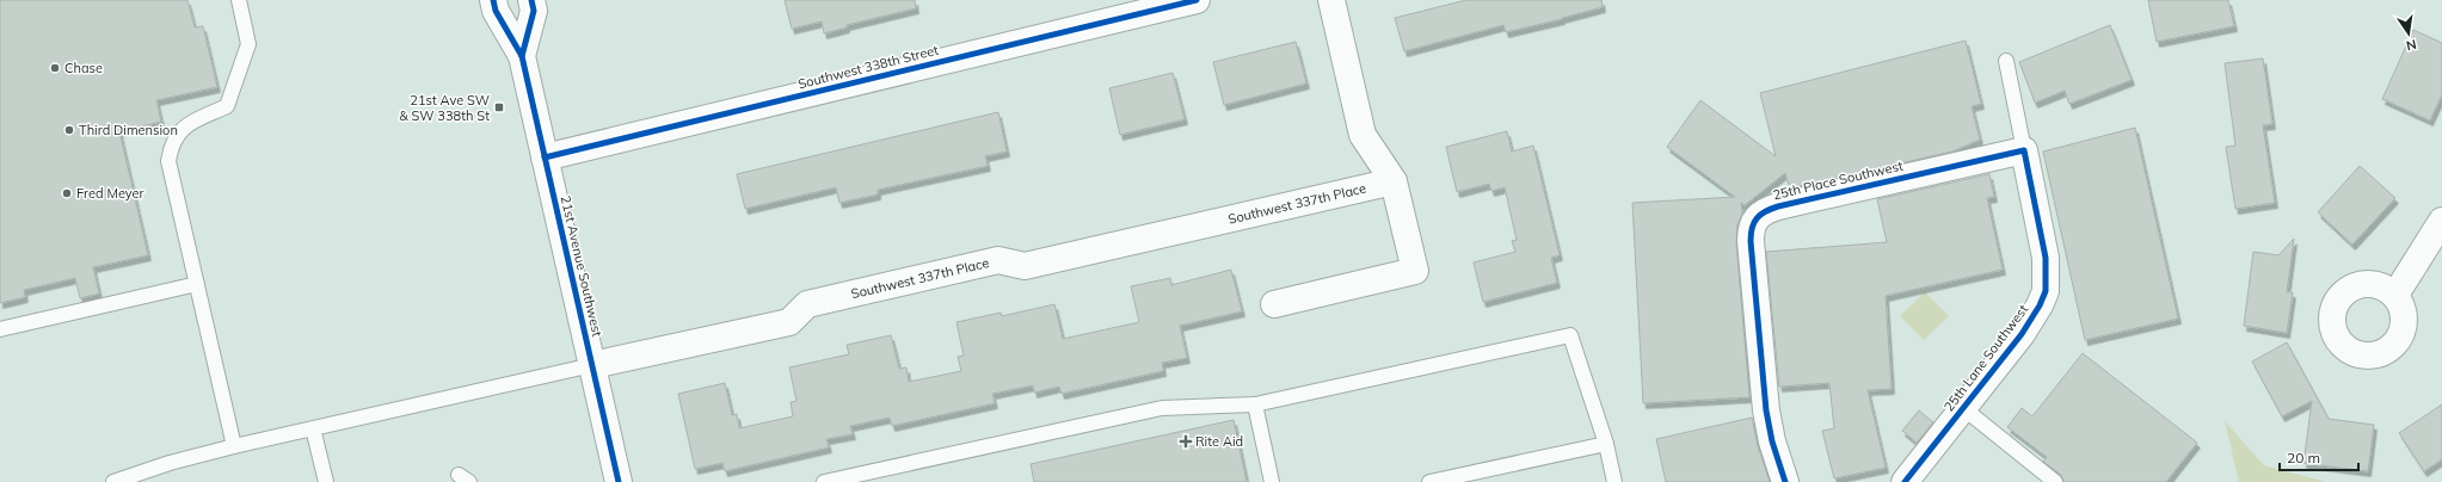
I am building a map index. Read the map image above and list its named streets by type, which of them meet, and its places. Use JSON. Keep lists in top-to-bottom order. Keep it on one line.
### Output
{"streets":{"street":["Southwest 338th Street","25th Place Southwest","Southwest 337th Place","21st Avenue Southwest","25th Lane Southwest"]},"crossings":[["Southwest 338th Street","21st Avenue Southwest"],["25th Place Southwest","25th Lane Southwest"],["Southwest 337th Place","21st Avenue Southwest"]],"places":{"other":["Chase","Third Dimension","Fred Meyer"],"transit":["21st Ave SW & SW 338th St"],"health":["Rite Aid"]},"scale_bar":"20 m","north":"bottom"}
